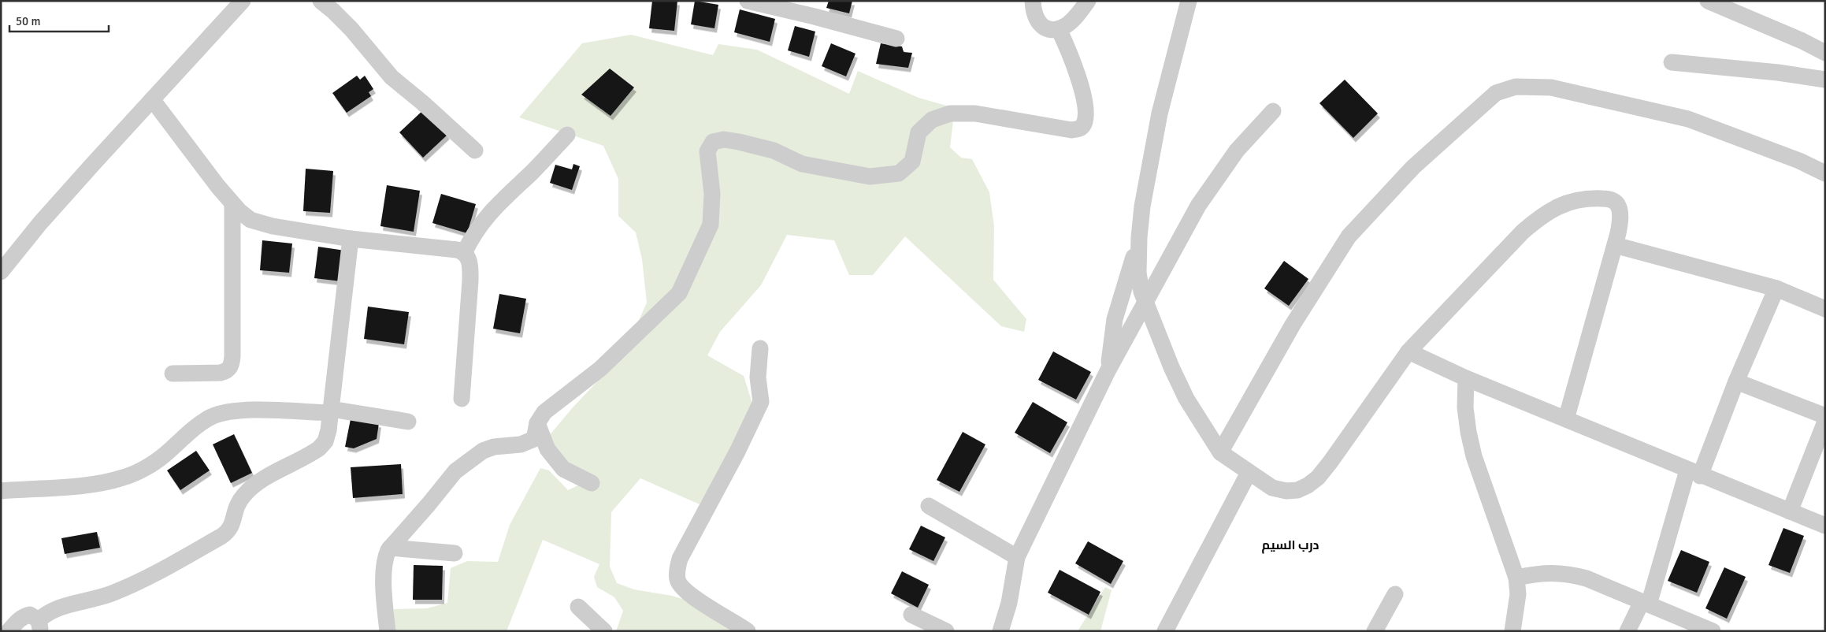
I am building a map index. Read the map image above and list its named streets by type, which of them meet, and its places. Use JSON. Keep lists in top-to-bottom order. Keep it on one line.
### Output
{"districts":["درب السيم"],"scale_bar":"50 m"}
